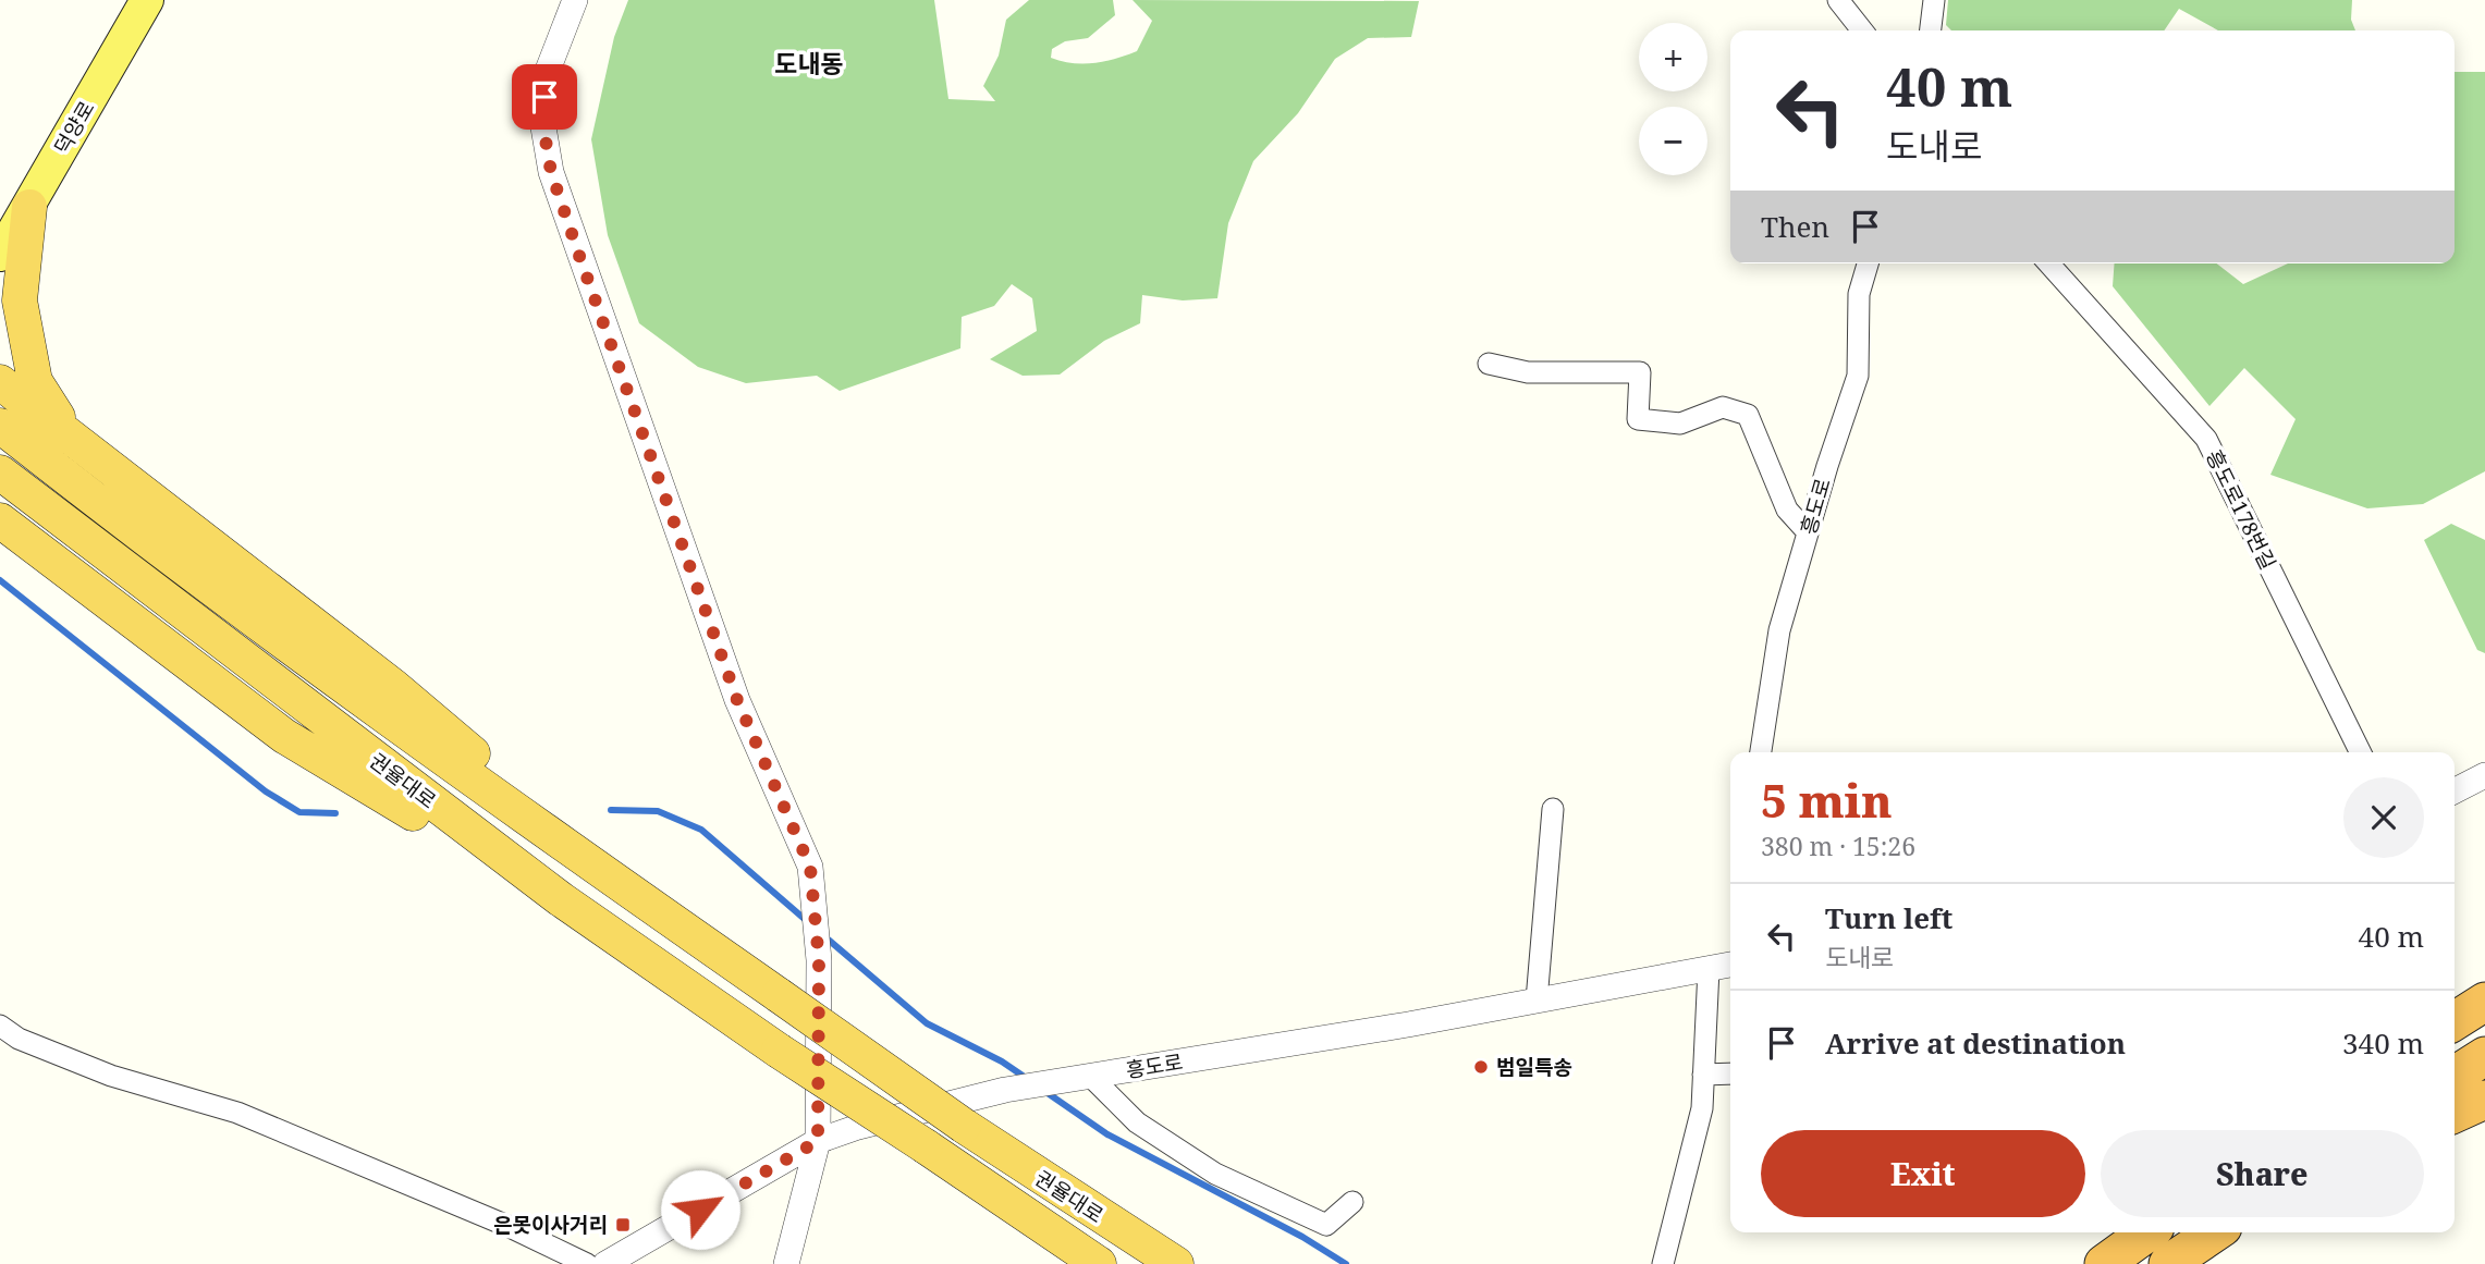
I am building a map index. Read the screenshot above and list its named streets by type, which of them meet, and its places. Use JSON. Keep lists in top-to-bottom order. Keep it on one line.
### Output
{"streets":{"highway":["권율대로"],"main road":["덕양로"],"street":["흥도로","흥도로178번길"]},"districts":["도내동"],"places":{"other":["범일특송"],"transit":["은못이사거리"]},"page":{"map_buttons":["+","−"],"turn":["40 m","도내로"],"then":"Then","heading":["5 min","380 m · 15:26"],"list":[{"name":"Turn left","note":"도내로","value":"40 m"},{"name":"Arrive at destination","value":"340 m"}],"buttons":["Exit","Share"]}}
